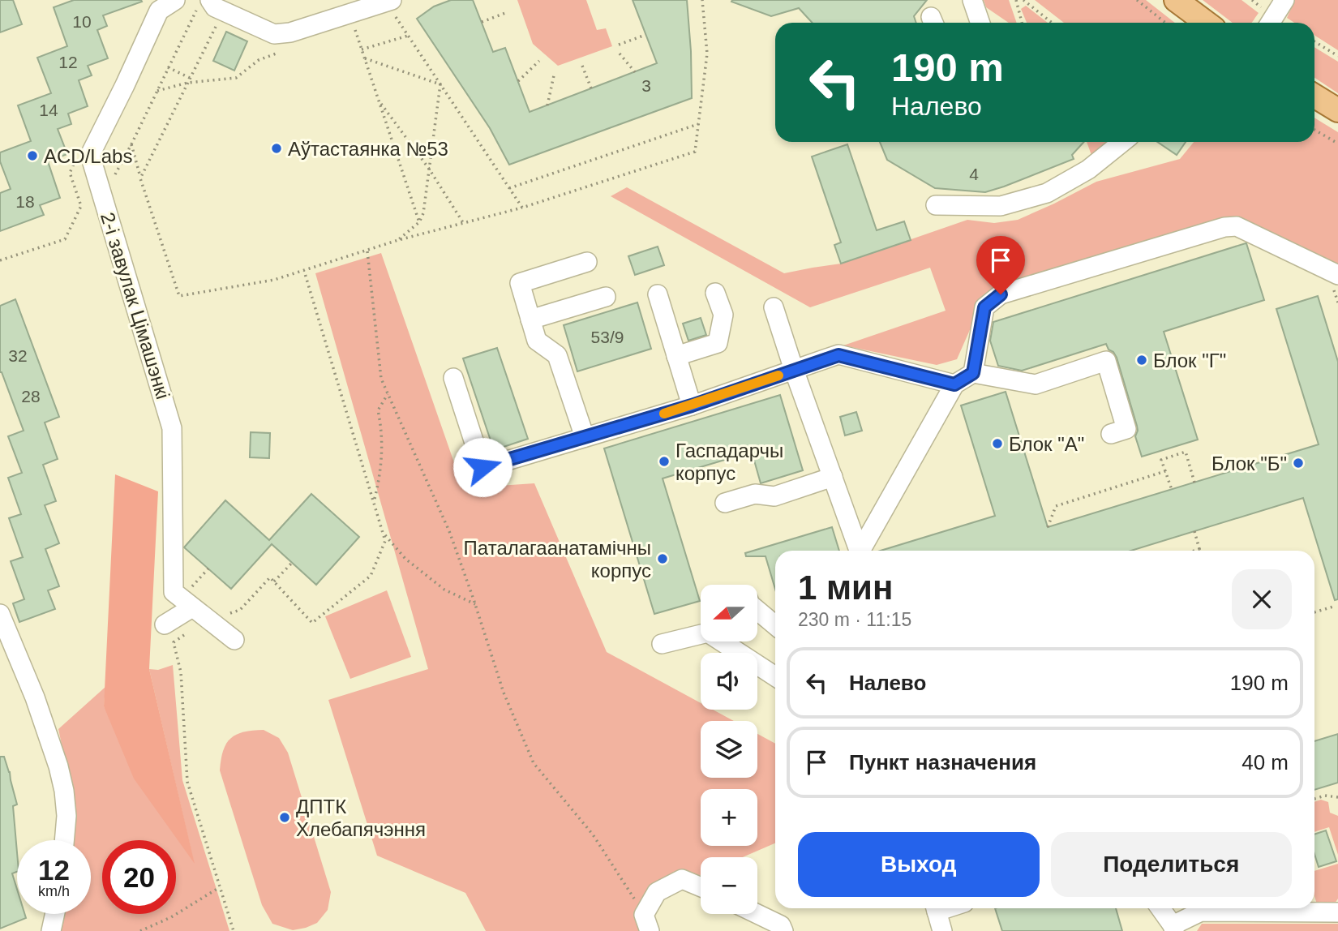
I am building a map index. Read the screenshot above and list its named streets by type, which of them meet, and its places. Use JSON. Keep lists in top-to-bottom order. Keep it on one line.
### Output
{"streets":{"street":["2-і завулак Цімашэнкі"]},"places":["Аўтастаянка №53","ACD/Labs","Блок \"Г\"","Блок \"А\"","Гаспадарчы корпус","Блок \"Б\"","Паталагаанатамічны корпус","ДПТК Хлебапячэння"],"house_numbers":["10","12","3","14","4","18","53/9","32","28"],"north":"left","page":{"turn":["190 m","Налево"],"heading":["1 мин","230 m · 11:15"],"map_buttons":["+","−"],"list":[{"name":"Налево","value":"190 m"},{"name":"Пункт назначения","value":"40 m"}],"buttons":["Выход","Поделиться"],"speed":"12 km/h","limit":"20"}}
